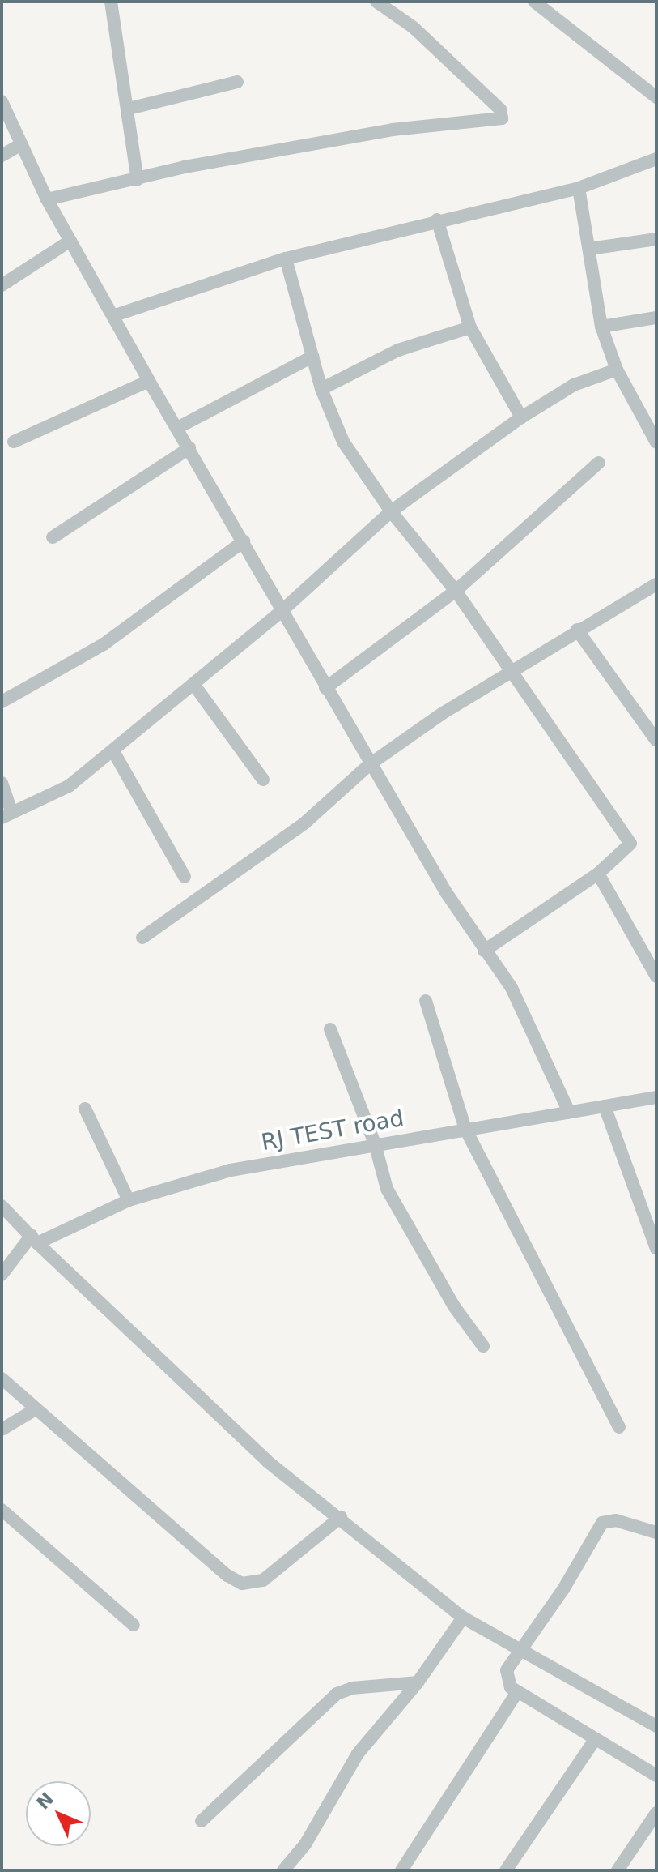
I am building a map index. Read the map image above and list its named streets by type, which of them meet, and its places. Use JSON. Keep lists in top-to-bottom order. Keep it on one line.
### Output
{"streets":{"street":["RJ TEST road"]},"north":"top left"}
